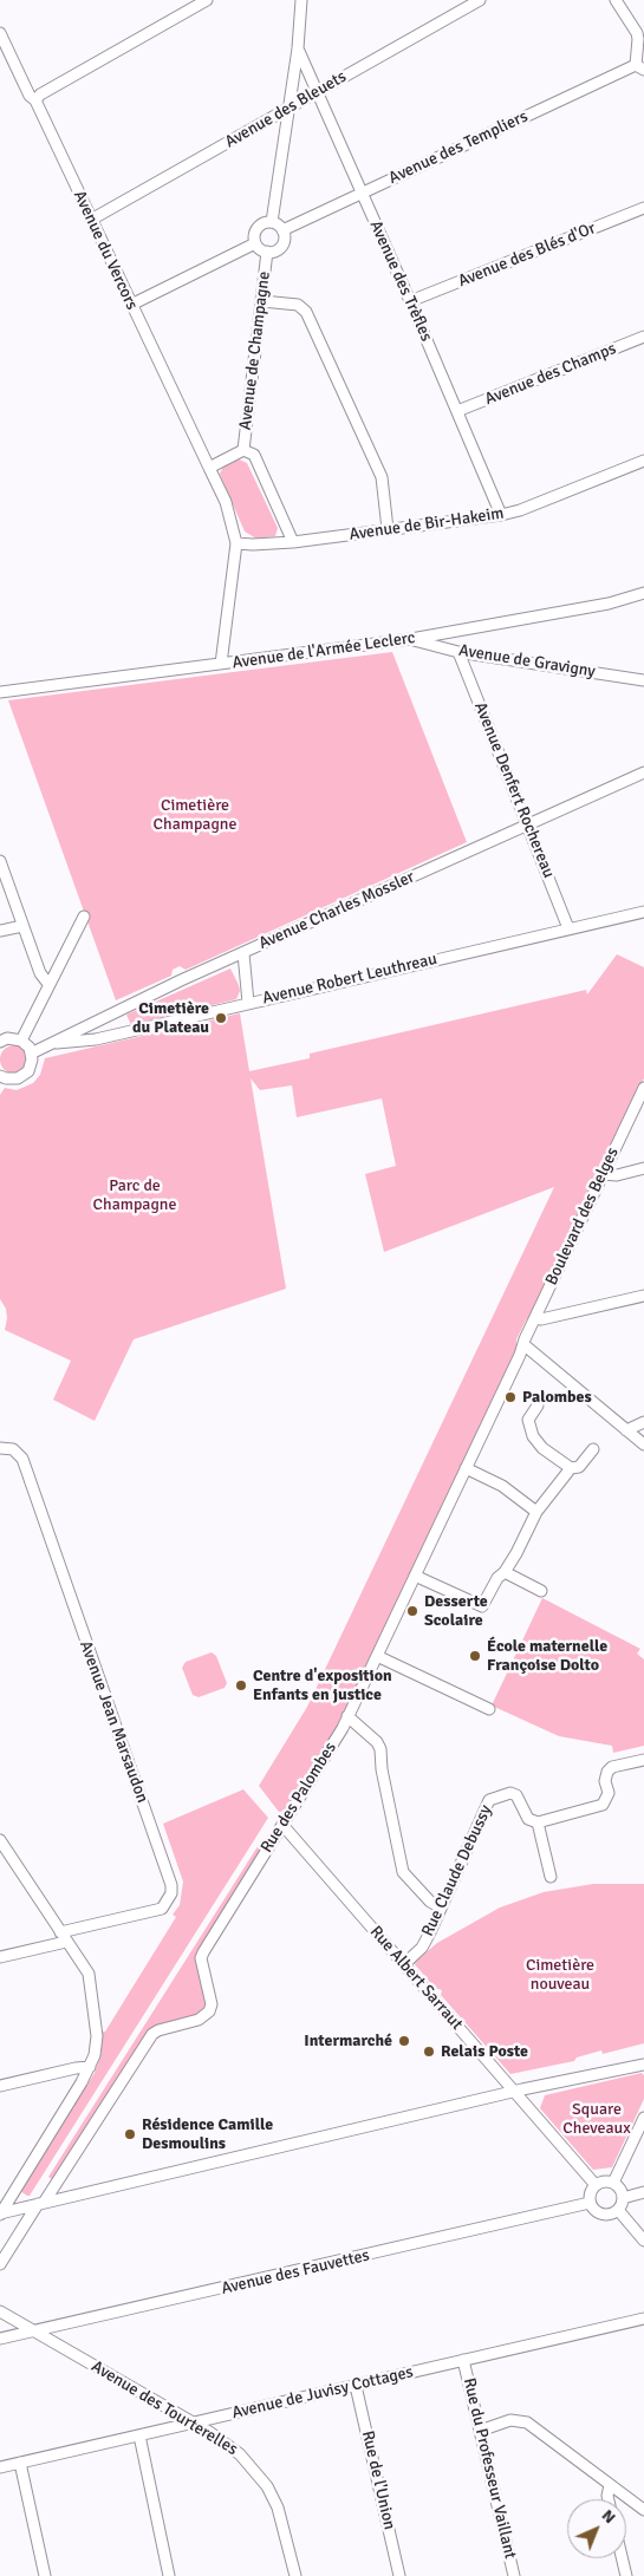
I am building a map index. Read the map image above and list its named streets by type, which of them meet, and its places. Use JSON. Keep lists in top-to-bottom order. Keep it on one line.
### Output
{"streets":{"street":["Avenue des Bleuets","Avenue des Templiers","Avenue du Vercors","Avenue des Blés d'Or","Avenue des Trèfles","Avenue de Champagne","Avenue des Champs","Avenue de Bir-Hakeim","Avenue de l'Armée Leclerc","Avenue de Gravigny","Avenue Denfert Rochereau","Avenue Charles Mossler","Avenue Robert Leuthreau","Boulevard des Belges","Avenue Jean Marsaudon","Rue des Palombes","Rue Claude Debussy","Rue Albert Sarraut","Avenue des Fauvettes","Avenue de Juvisy Cottages","Avenue des Tourterelles","Rue du Professeur Vaillant","Rue de l'Union"]},"crossings":[["Avenue des Bleuets","Avenue du Vercors"],["Avenue des Bleuets","Avenue des Trèfles"],["Avenue des Templiers","Avenue des Trèfles"],["Avenue des Templiers","Avenue de Champagne"],["Avenue du Vercors","Avenue de Bir-Hakeim"],["Avenue des Blés d'Or","Avenue des Trèfles"],["Avenue des Trèfles","Avenue des Champs"],["Avenue des Trèfles","Avenue de Bir-Hakeim"],["Avenue de l'Armée Leclerc","Avenue de Gravigny"],["Avenue de Gravigny","Avenue Denfert Rochereau"],["Avenue Denfert Rochereau","Avenue Charles Mossler"],["Avenue Denfert Rochereau","Avenue Robert Leuthreau"],["Avenue Charles Mossler","Avenue Robert Leuthreau"],["Boulevard des Belges","Rue des Palombes"],["Rue des Palombes","Rue Albert Sarraut"],["Rue Claude Debussy","Rue Albert Sarraut"],["Rue Albert Sarraut","Avenue des Fauvettes"],["Avenue des Fauvettes","Avenue des Tourterelles"],["Avenue de Juvisy Cottages","Avenue des Tourterelles"],["Avenue de Juvisy Cottages","Rue du Professeur Vaillant"],["Avenue de Juvisy Cottages","Rue de l'Union"]],"parks":["Cimetière Champagne","Parc de Champagne","Cimetière nouveau","Square Cheveaux"],"places":["Cimetière du Plateau","Palombes","Desserte Scolaire","École maternelle Françoise Dolto","Centre d'exposition Enfants en justice","Intermarché","Relais Poste","Résidence Camille Desmoulins"],"north":"top right"}
